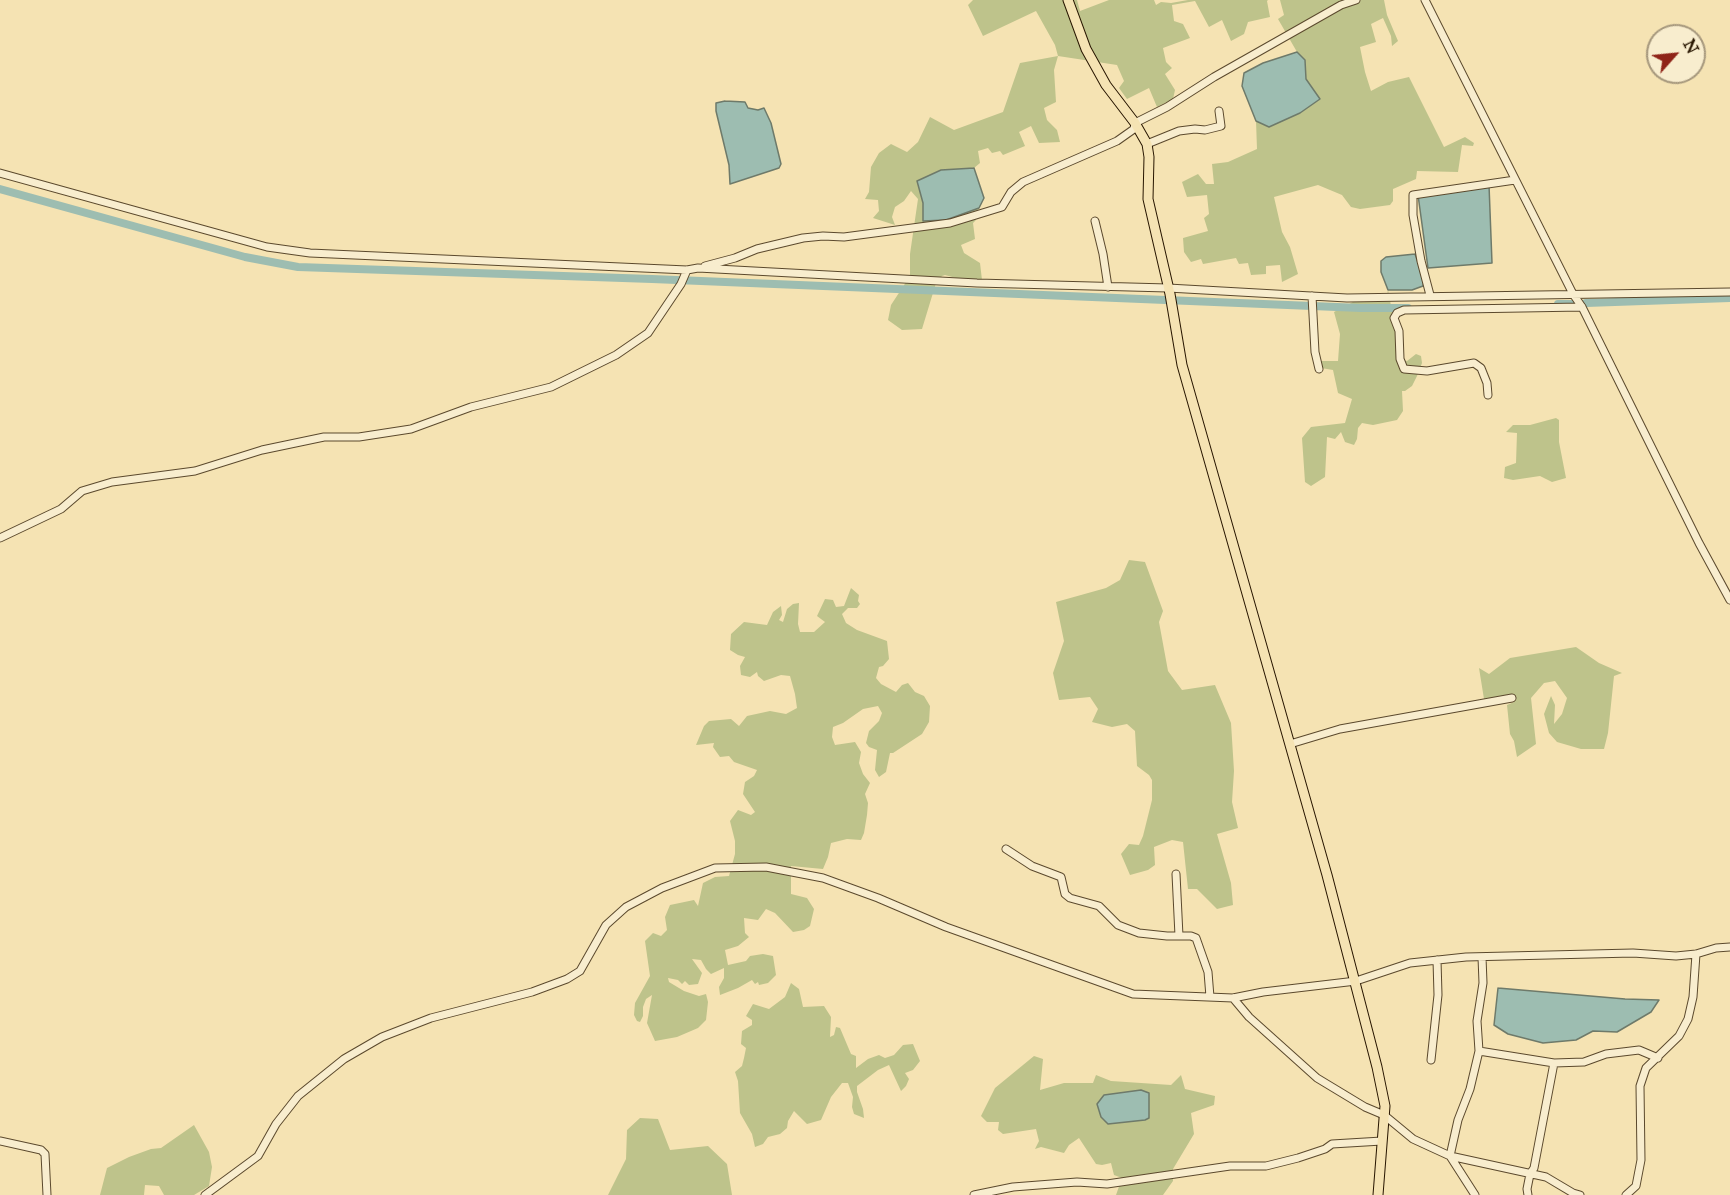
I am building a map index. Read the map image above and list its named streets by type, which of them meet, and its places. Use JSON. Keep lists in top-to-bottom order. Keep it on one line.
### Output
{"north":"top right"}
